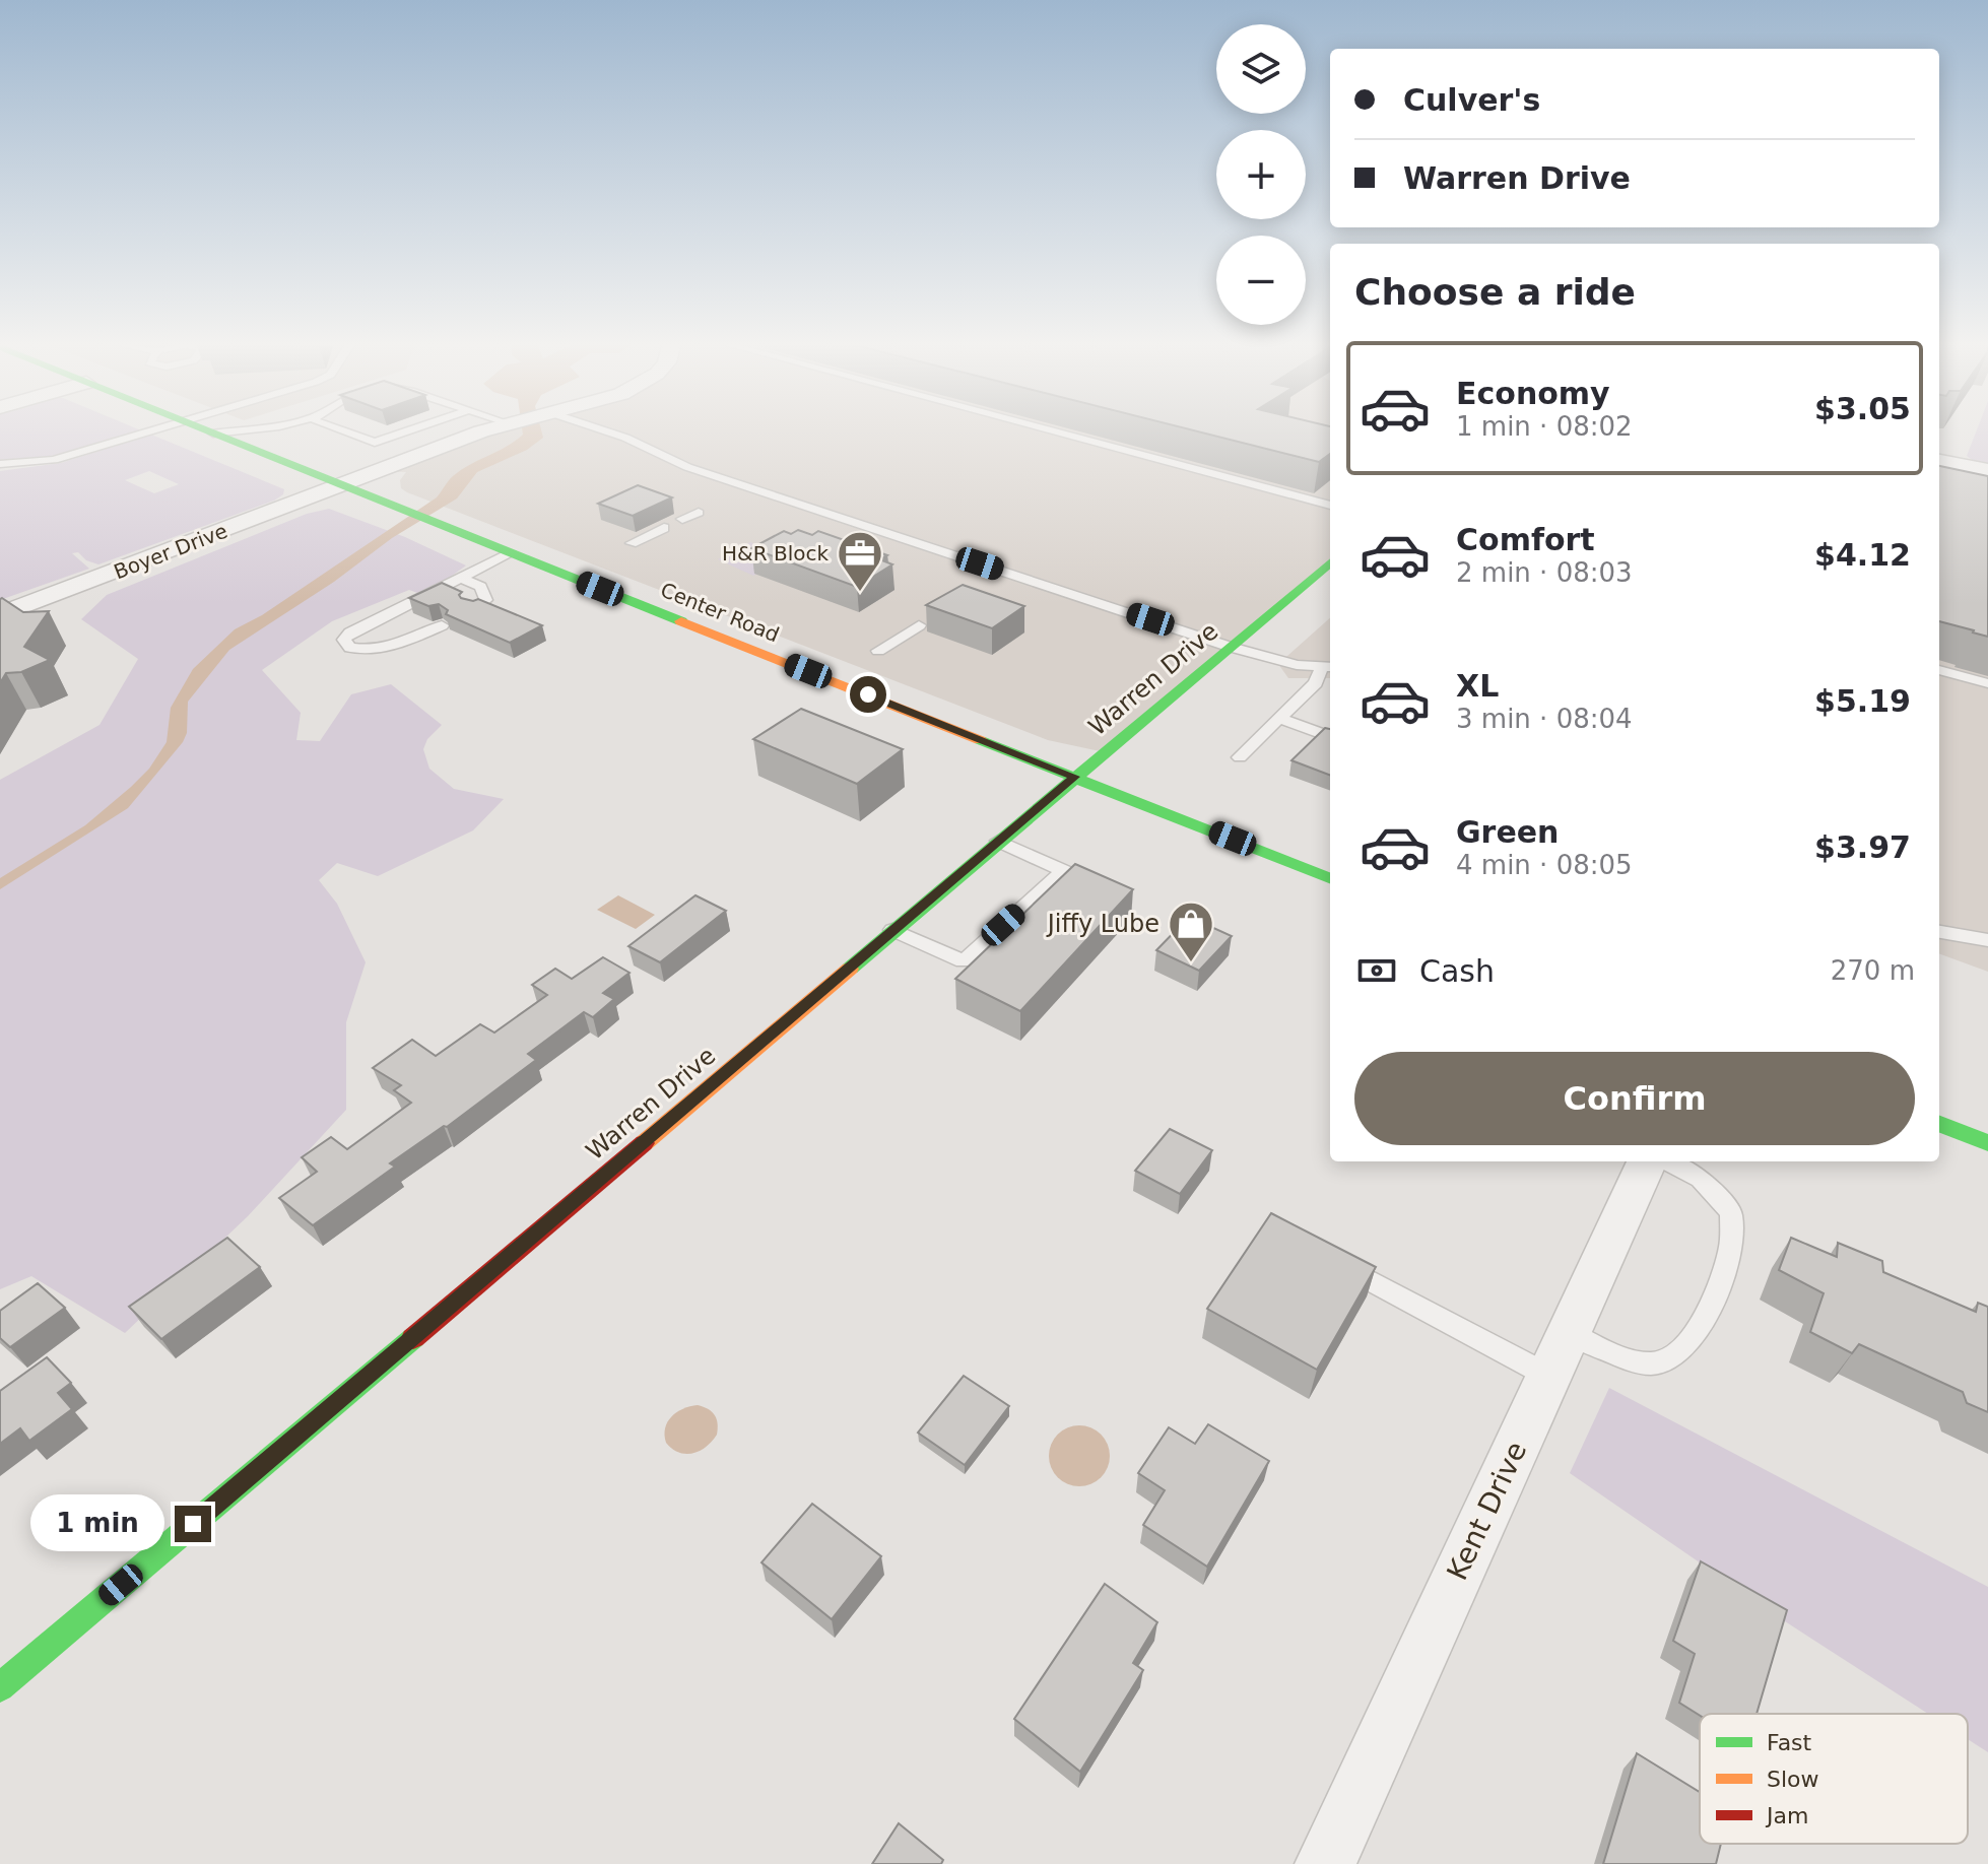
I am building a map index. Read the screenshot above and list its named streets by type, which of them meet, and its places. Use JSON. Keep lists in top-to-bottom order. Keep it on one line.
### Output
{"streets":{"main road":["Center Road","Warren Drive"],"street":["Boyer Drive","Kent Drive"]},"crossings":[["Boyer Drive","Center Road"],["Center Road","Warren Drive"]],"places":{"office":["H&R Block"],"shop":["Jiffy Lube"]},"legend":["Fast","Slow","Jam"],"page":{"map_buttons":["+","−"],"banner":["Culver's","Warren Drive"],"heading":"Choose a ride","list":[{"name":"Economy","note":"1 min · 08:02","value":"$3.05"},{"name":"Comfort","note":"2 min · 08:03","value":"$4.12"},{"name":"XL","note":"3 min · 08:04","value":"$5.19"},{"name":"Green","note":"4 min · 08:05","value":"$3.97"}],"pay":["Cash","270 m"],"buttons":"Confirm","bubble":"1 min"}}
